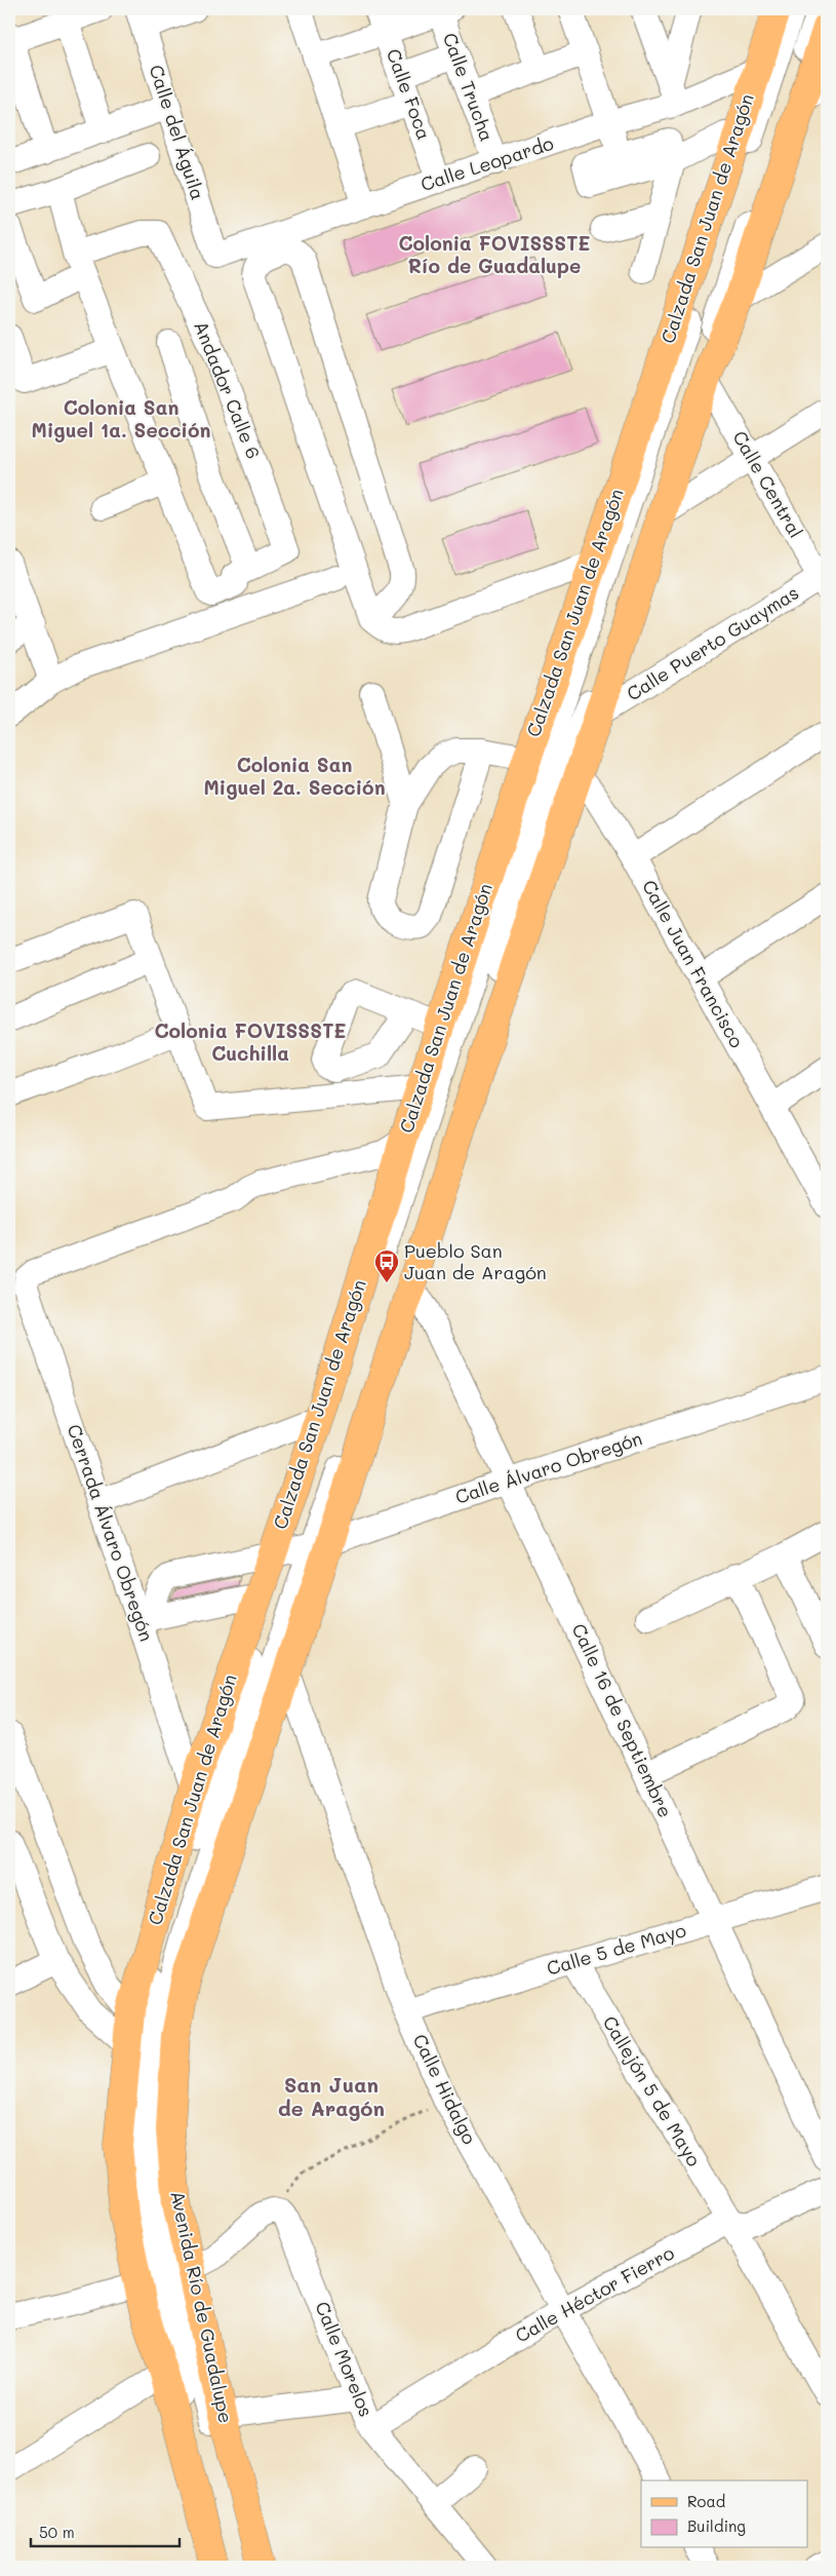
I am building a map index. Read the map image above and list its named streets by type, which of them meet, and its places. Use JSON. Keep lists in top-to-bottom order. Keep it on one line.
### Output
{"streets":{"main road":["Calzada San Juan de Aragón","Avenida Río de Guadalupe"],"street":["Calle Trucha","Calle Foca","Calle del Águila","Calle Leopardo","Andador Calle 6","Calle Central","Calle Puerto Guaymas","Calle Juan Francisco","Calle Álvaro Obregón","Cerrada Álvaro Obregón","Calle 16 de Septiembre","Calle 5 de Mayo","Calle Hidalgo","Callejón 5 de Mayo","Calle Héctor Fierro","Calle Morelos"]},"crossings":[["Calle Trucha","Calle Leopardo"],["Calle Foca","Calle Leopardo"],["Calle del Águila","Calle Leopardo"],["Calle Leopardo","Calzada San Juan de Aragón"],["Calzada San Juan de Aragón","Calle Central"],["Calzada San Juan de Aragón","Calle Puerto Guaymas"],["Calzada San Juan de Aragón","Calle Juan Francisco"],["Calzada San Juan de Aragón","Calle Álvaro Obregón"],["Calzada San Juan de Aragón","Cerrada Álvaro Obregón"],["Calzada San Juan de Aragón","Calle 16 de Septiembre"],["Calzada San Juan de Aragón","Calle Hidalgo"],["Calzada San Juan de Aragón","Avenida Río de Guadalupe"],["Calle Central","Calle Puerto Guaymas"],["Calle Álvaro Obregón","Cerrada Álvaro Obregón"],["Calle Álvaro Obregón","Calle 16 de Septiembre"],["Calle 16 de Septiembre","Calle 5 de Mayo"],["Calle 5 de Mayo","Calle Hidalgo"],["Calle 5 de Mayo","Callejón 5 de Mayo"],["Calle Hidalgo","Calle Héctor Fierro"],["Callejón 5 de Mayo","Calle Héctor Fierro"],["Calle Héctor Fierro","Calle Morelos"]],"districts":["Colonia FOVISSSTE Río de Guadalupe","Colonia San Miguel 1a. Sección","Colonia San Miguel 2a. Sección","Colonia FOVISSSTE Cuchilla","San Juan de Aragón"],"places":{"bus stop":["Pueblo San Juan de Aragón"]},"legend":["Road","Building"],"scale_bar":"50 m"}
